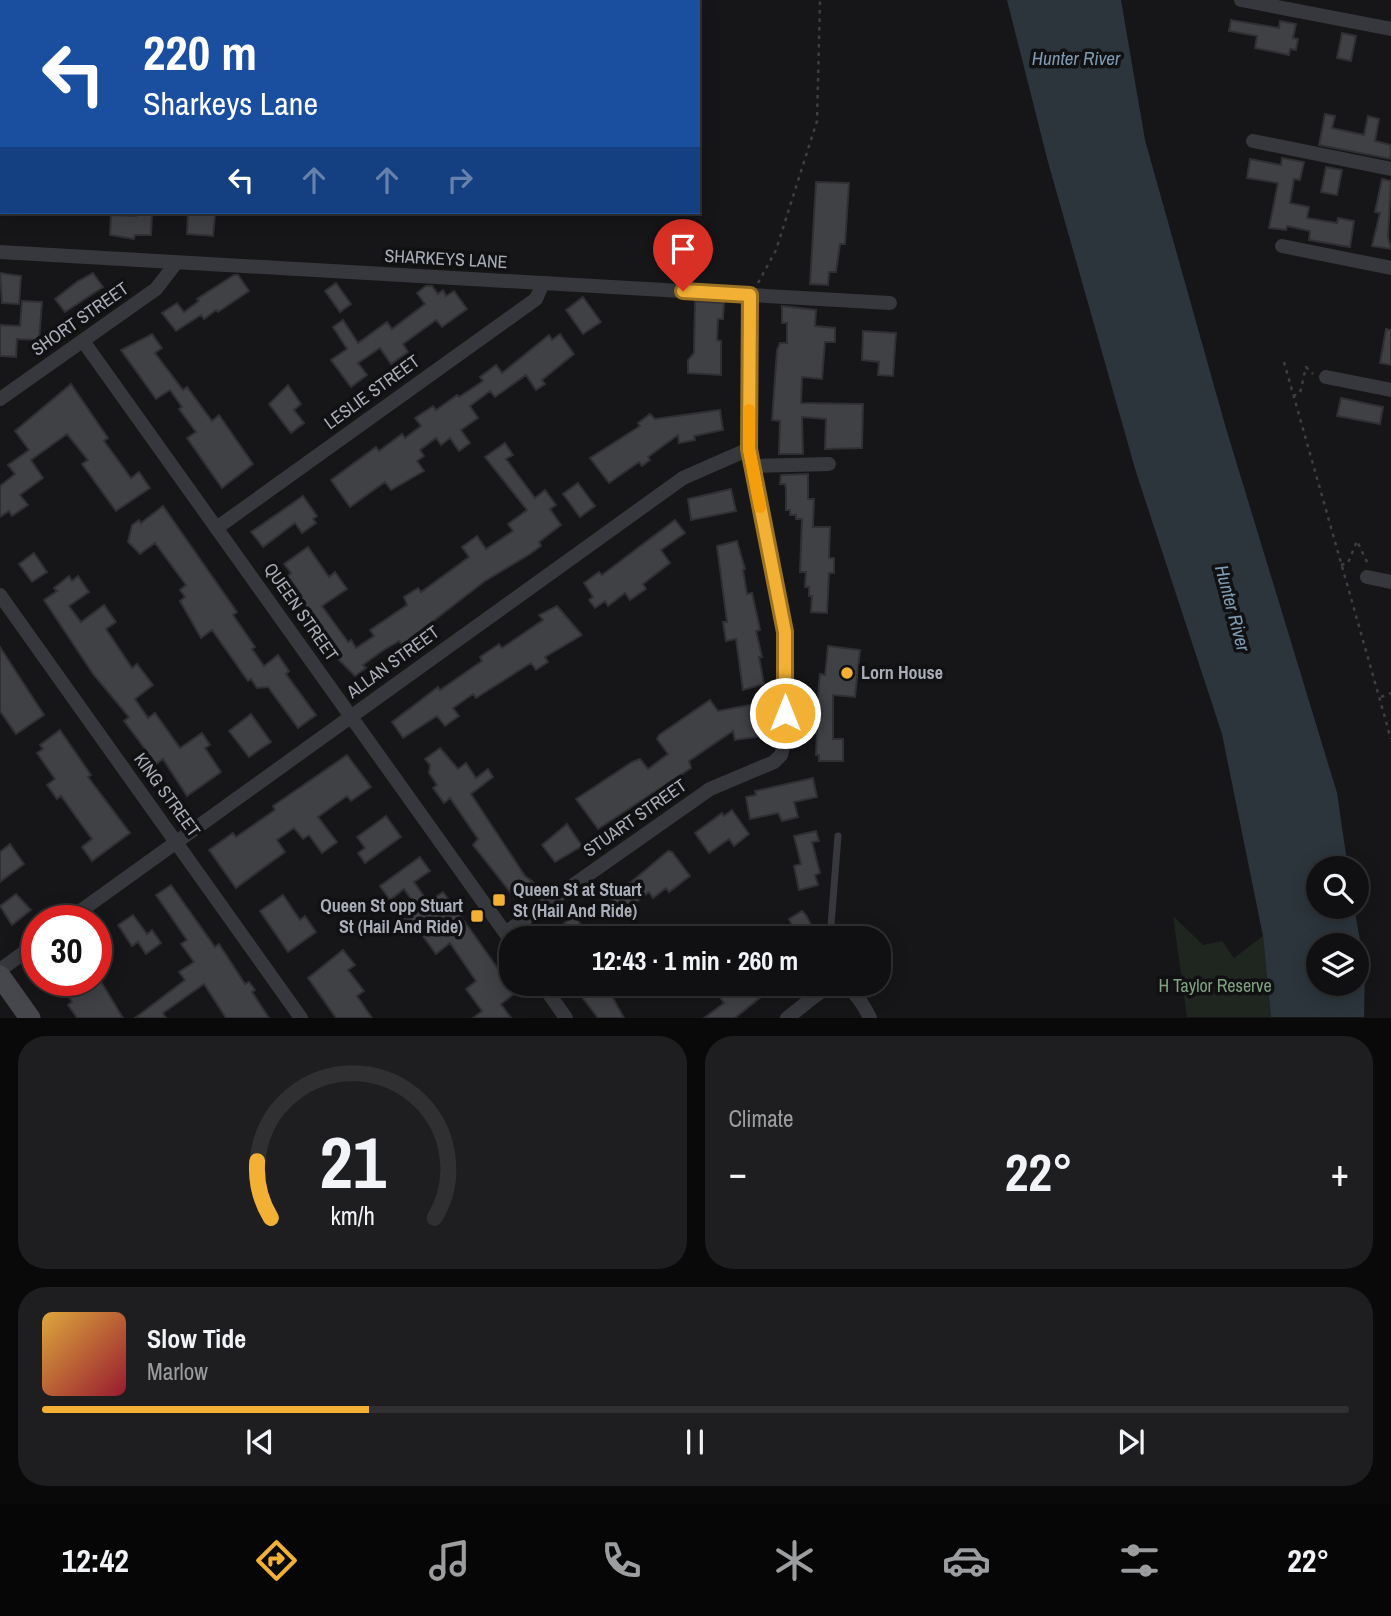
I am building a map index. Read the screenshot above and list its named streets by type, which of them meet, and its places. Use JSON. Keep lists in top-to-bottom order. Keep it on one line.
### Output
{"streets":{"street":["SHARKEYS LANE","SHORT STREET","LESLIE STREET","QUEEN STREET","ALLAN STREET","KING STREET","STUART STREET"]},"crossings":[["SHARKEYS LANE","SHORT STREET"],["SHARKEYS LANE","LESLIE STREET"],["SHORT STREET","QUEEN STREET"],["LESLIE STREET","QUEEN STREET"],["QUEEN STREET","ALLAN STREET"],["ALLAN STREET","KING STREET"]],"water":["Hunter River"],"parks":["H Taylor Reserve"],"places":{"other":["Lorn House"],"transit":["Queen St at Stuart St (Hail And Ride)","Queen St opp Stuart St (Hail And Ride)"]},"page":{"turn":["220 m","Sharkeys Lane"],"limit":"30","trip":"12:43 · 1 min · 260 m","tile":"Climate","heat":["−","22°","+"],"song":["Slow Tide","Marlow"],"tabs":["12:42","22°"],"gauge":["21","km/h"]}}
